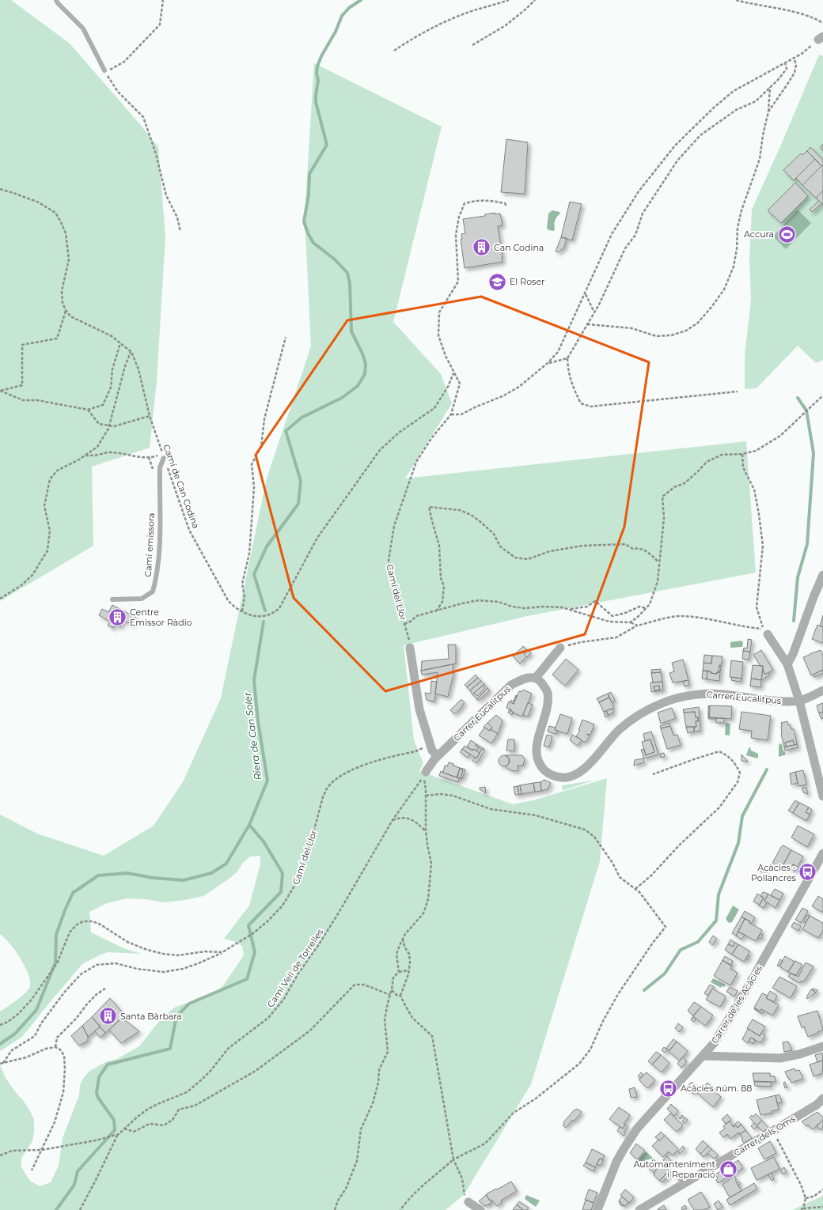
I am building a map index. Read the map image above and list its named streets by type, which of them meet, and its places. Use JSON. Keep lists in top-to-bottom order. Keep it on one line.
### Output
{"streets":{"street":["Carrer Eucalitpus","Carrer de les Acàcies","Carrer dels Oms"],"lane":["Camí emissora"],"path":["Camí de Can Codina","Camí del Llor","Camí Vell de Torrelles"]},"crossings":[["Camí de Can Codina","Camí emissora"],["Carrer Eucalitpus","Camí Vell de Torrelles"]],"water":["Riera de Can Soler"],"places":{"sports":["Accura"],"building":["Can Codina","Centre Emissor Ràdio","Santa Bàrbara"],"school or university":["El Roser"],"bus stop":["Acàcies - Pollancres","Acàcies núm. 88"],"shop":["Automanteniment i Reparació"]}}
